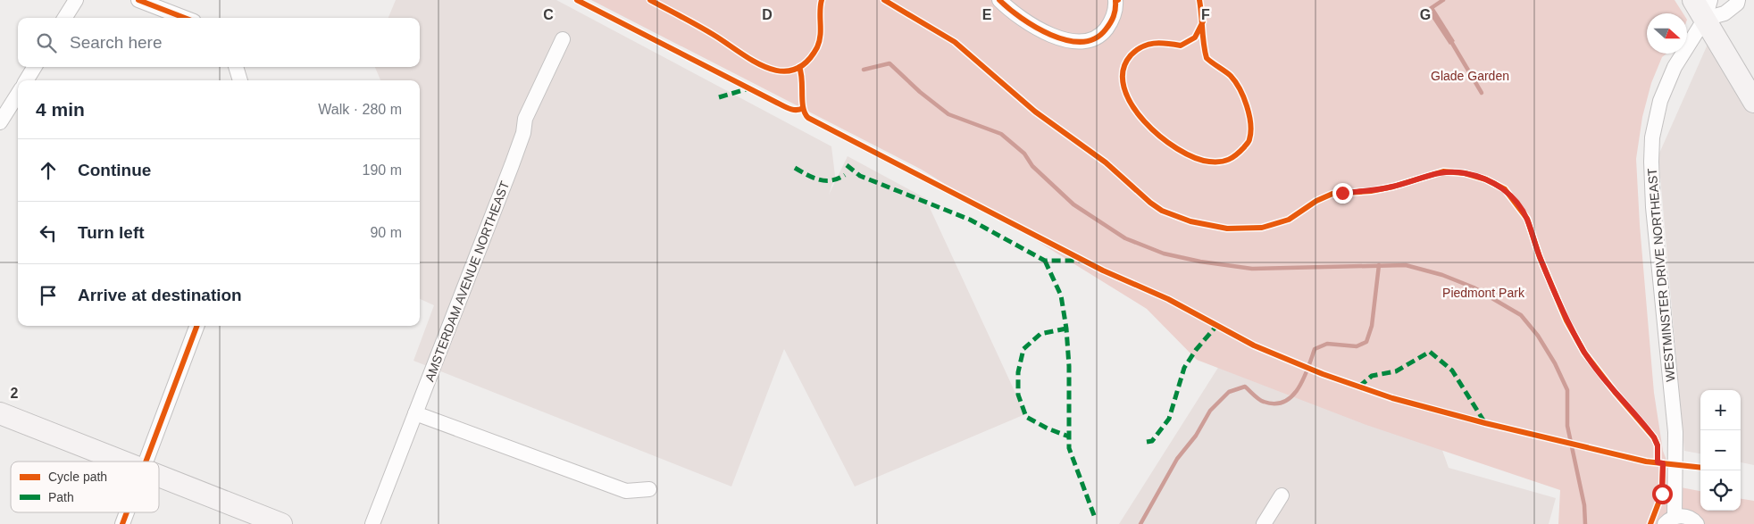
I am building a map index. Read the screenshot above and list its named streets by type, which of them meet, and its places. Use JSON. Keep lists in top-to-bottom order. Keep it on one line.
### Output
{"streets":{"street":["WESTMINSTER DRIVE NORTHEAST","AMSTERDAM AVENUE NORTHEAST"]},"parks":["Glade Garden","Piedmont Park"],"legend":["Cycle path","Path"],"north":"right","page":{"search":"Search here","heading":["4 min","Walk · 280 m"],"list":[["Continue","190 m"],["Turn left","90 m"],"Arrive at destination"],"map_buttons":["+","−"]},"grid":{"columns":["C","D","E","F","G"],"rows":["2"]}}
